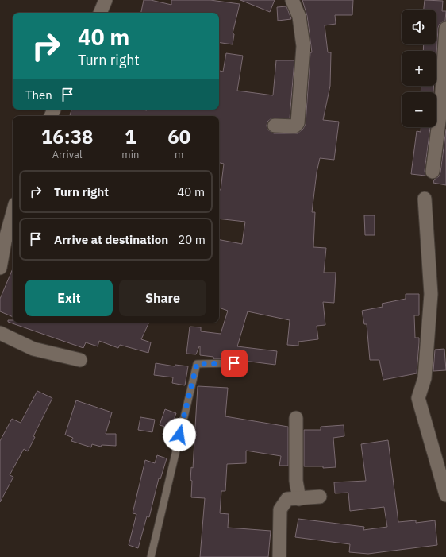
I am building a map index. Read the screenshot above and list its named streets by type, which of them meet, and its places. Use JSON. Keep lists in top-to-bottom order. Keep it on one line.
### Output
{"page":{"map_buttons":["+","−"],"turn":["40 m","Turn right"],"then":"Then","eta":["16:38","Arrival","1","min","60","m"],"list":[{"name":"Turn right","value":"40 m"},{"name":"Arrive at destination","value":"20 m"}],"buttons":["Exit","Share"]}}
